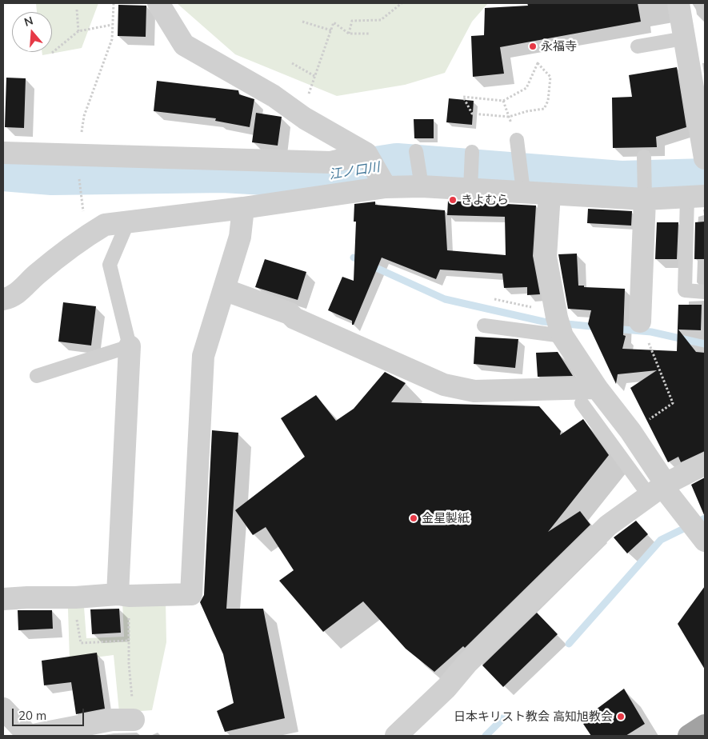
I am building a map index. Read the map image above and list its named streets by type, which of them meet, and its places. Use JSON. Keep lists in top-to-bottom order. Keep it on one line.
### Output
{"water":["江ノ口川"],"places":["永福寺","きよむら","金星製紙","日本キリスト教会 高知旭教会"],"scale_bar":"20 m","north":"top"}
